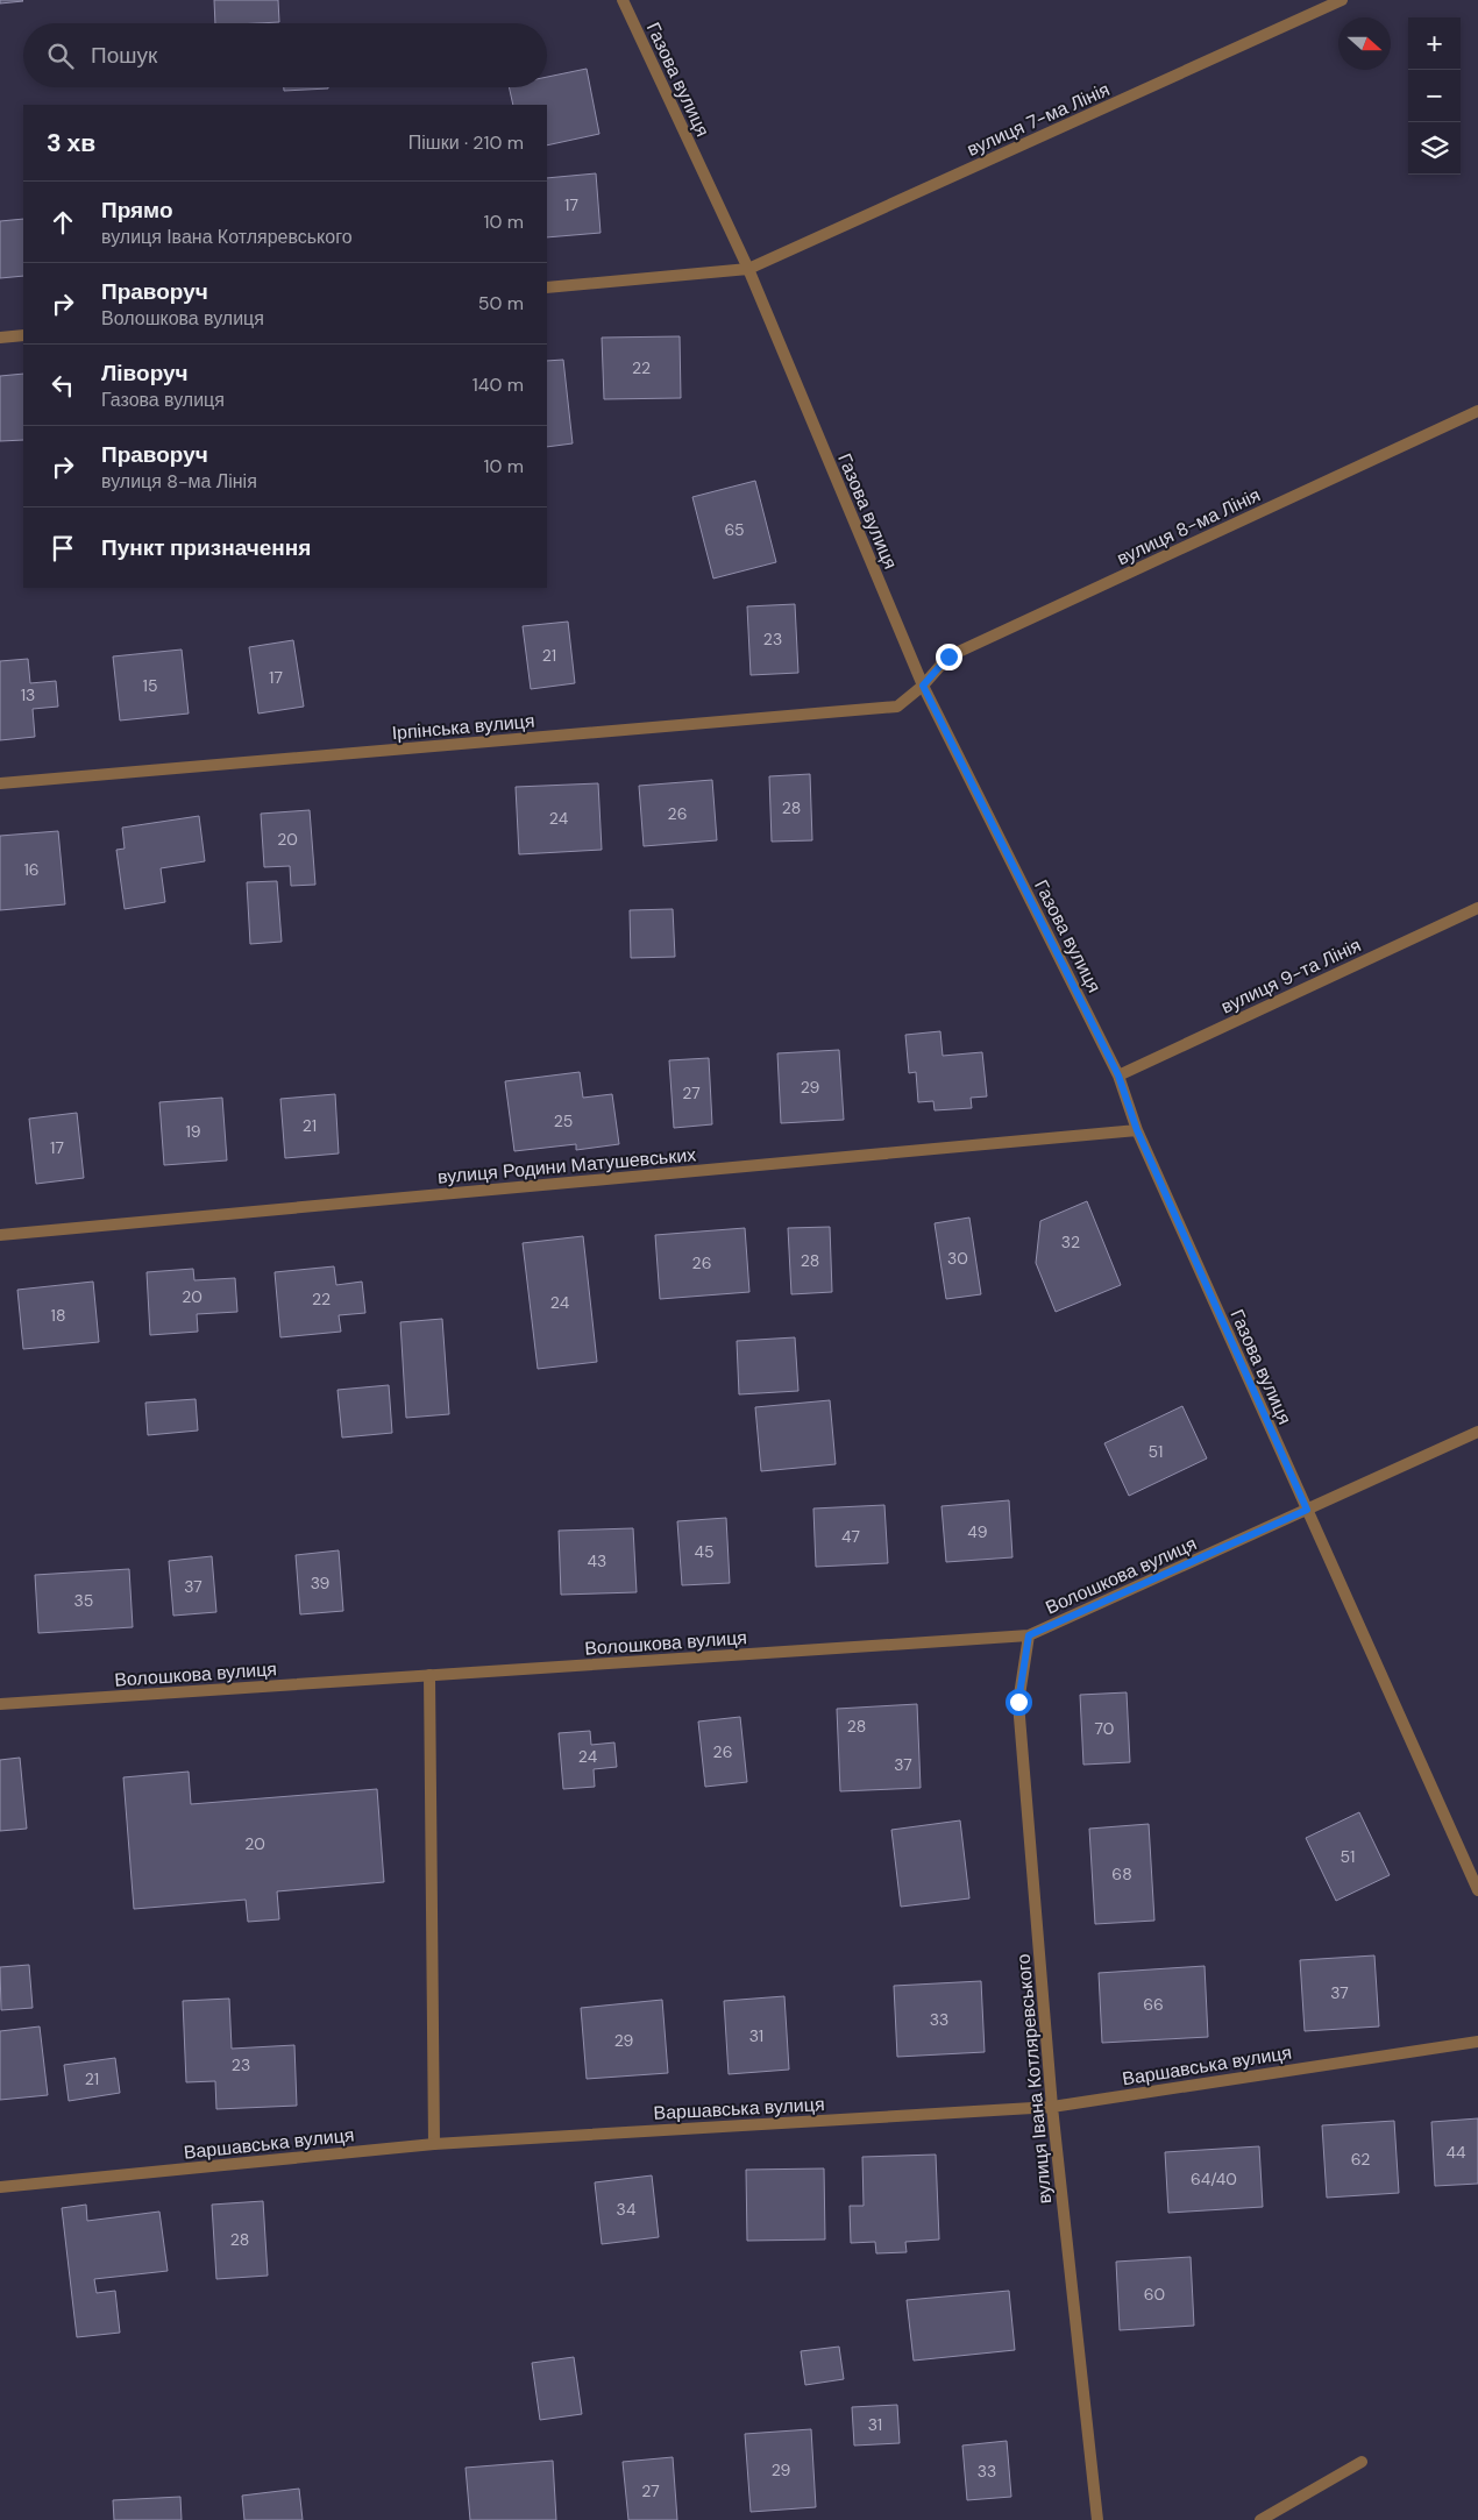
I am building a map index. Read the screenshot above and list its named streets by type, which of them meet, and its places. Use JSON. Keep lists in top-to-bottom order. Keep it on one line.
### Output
{"streets":{"street":["Газова вулиця","вулиця 7-ма Лінія","вулиця 8-ма Лінія","Ірпінська вулиця","вулиця 9-та Лінія","вулиця Родини Матушевських","Волошкова вулиця","Варшавська вулиця","вулиця Івана Котляревського"]},"crossings":[["Газова вулиця","вулиця 7-ма Лінія"],["Газова вулиця","вулиця 8-ма Лінія"],["Газова вулиця","Ірпінська вулиця"],["Газова вулиця","вулиця 9-та Лінія"],["Газова вулиця","вулиця Родини Матушевських"],["Газова вулиця","Волошкова вулиця"],["вулиця 8-ма Лінія","Ірпінська вулиця"],["Волошкова вулиця","вулиця Івана Котляревського"],["Варшавська вулиця","вулиця Івана Котляревського"]],"house_numbers":["17","22","65","23","21","17","15","13","28","26","24","20","16","29","27","25","21","19","17","32","30","28","26","20","22","24","18","51","49","47","45","43","39","37","35","28","70","26","24","37","20","51","68","37","66","33","31","29","23","21","44","62","64/40","34","28","60","31","29","33","27"],"north":"right","page":{"map_buttons":["+","−"],"search":"Пошук","heading":["3 хв","Пішки · 210 m"],"list":[["Прямо","вулиця Івана Котляревського","10 m"],["Праворуч","Волошкова вулиця","50 m"],["Ліворуч","Газова вулиця","140 m"],["Праворуч","вулиця 8-ма Лінія","10 m"],"Пункт призначення"]}}
